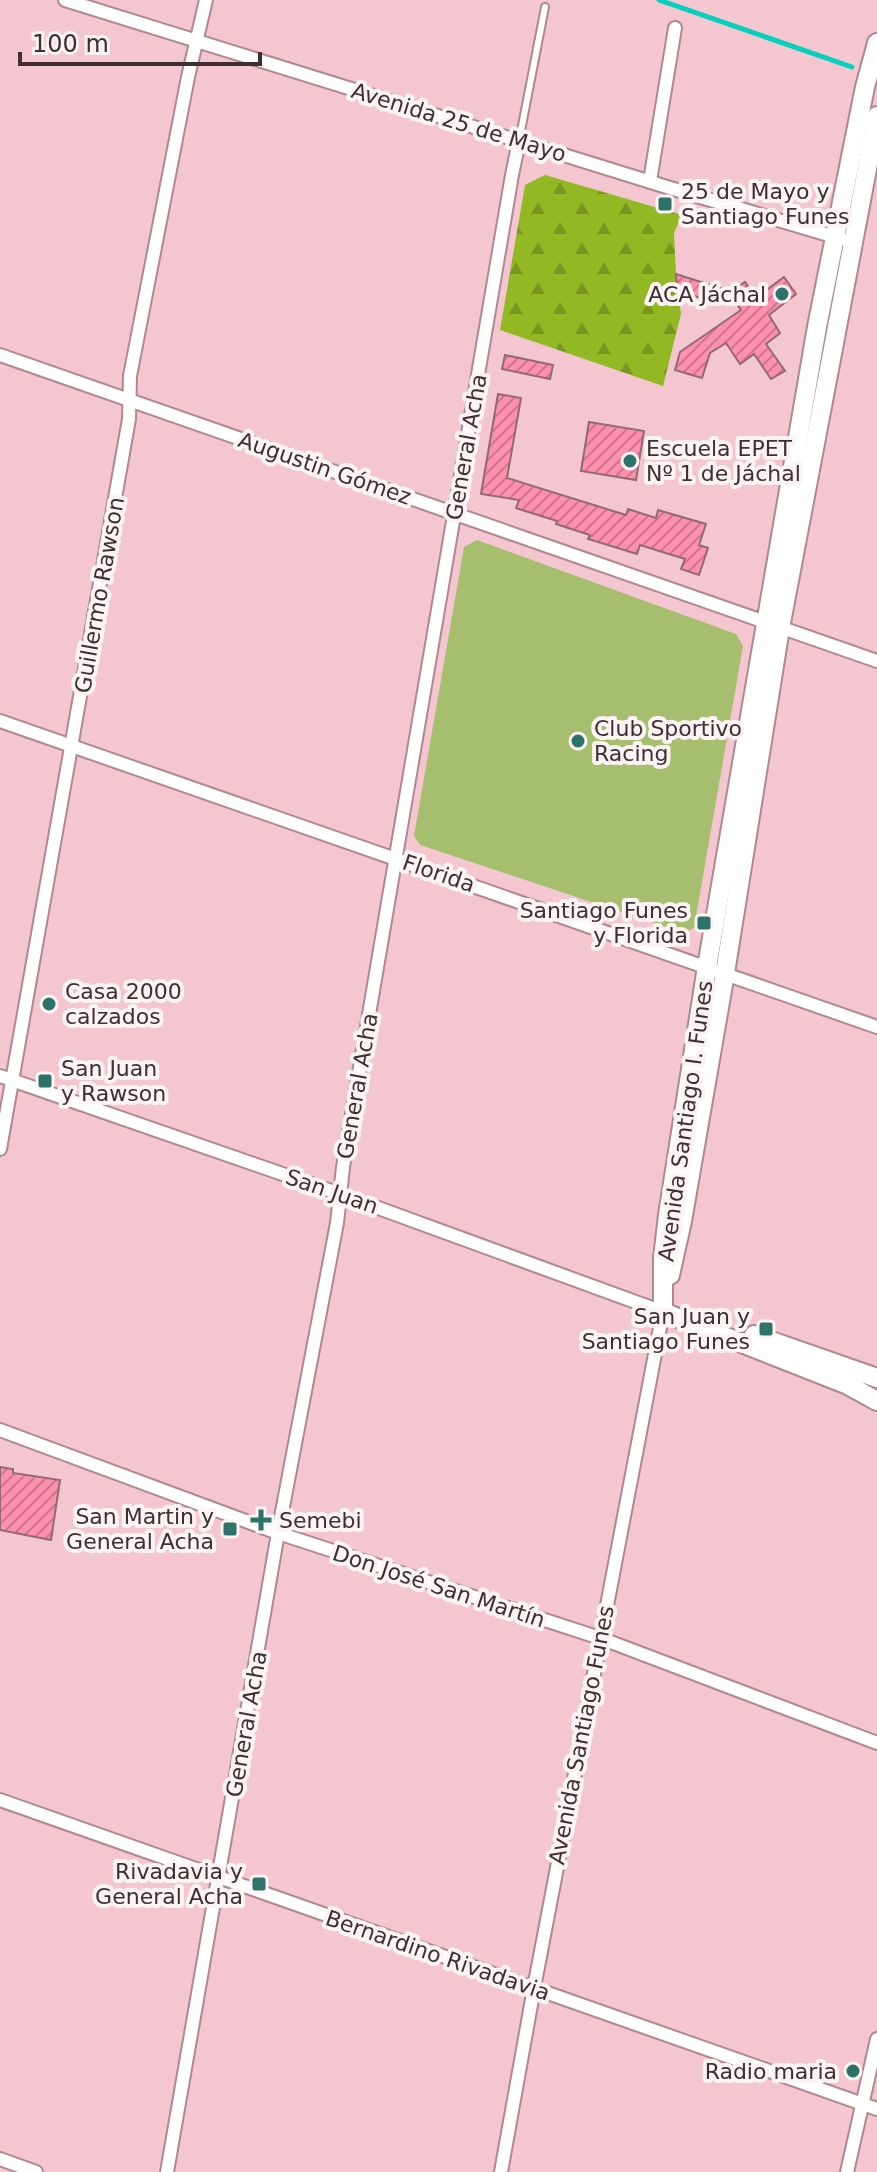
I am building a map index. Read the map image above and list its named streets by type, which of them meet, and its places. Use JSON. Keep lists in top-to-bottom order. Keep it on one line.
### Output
{"streets":{"main road":["Avenida Santiago I. Funes","San Juan"],"street":["Avenida 25 de Mayo","General Acha","Augustin Gómez","Guillermo Rawson","Florida","Don José San Martín","Avenida Santiago Funes","Bernardino Rivadavia"]},"crossings":[["Avenida 25 de Mayo","General Acha"],["Avenida 25 de Mayo","Guillermo Rawson"],["Avenida 25 de Mayo","Avenida Santiago I. Funes"],["General Acha","Augustin Gómez"],["General Acha","Florida"],["General Acha","San Juan"],["General Acha","Don José San Martín"],["General Acha","Bernardino Rivadavia"],["Augustin Gómez","Guillermo Rawson"],["Augustin Gómez","Avenida Santiago I. Funes"],["Guillermo Rawson","Florida"],["Guillermo Rawson","San Juan"],["Florida","Avenida Santiago I. Funes"],["Avenida Santiago I. Funes","San Juan"],["Avenida Santiago I. Funes","Avenida Santiago Funes"],["San Juan","Avenida Santiago Funes"],["Don José San Martín","Avenida Santiago Funes"],["Avenida Santiago Funes","Bernardino Rivadavia"]],"places":{"transit":["25 de Mayo y Santiago Funes","Santiago Funes y Florida","San Juan y Rawson","San Juan y Santiago Funes","San Martin y General Acha","Rivadavia y General Acha"],"other":["ACA Jáchal","Escuela EPET Nº 1 de Jáchal","Club Sportivo Racing","Casa 2000 calzados","Radio maria"],"health":["Semebi"]},"scale_bar":"100 m"}
